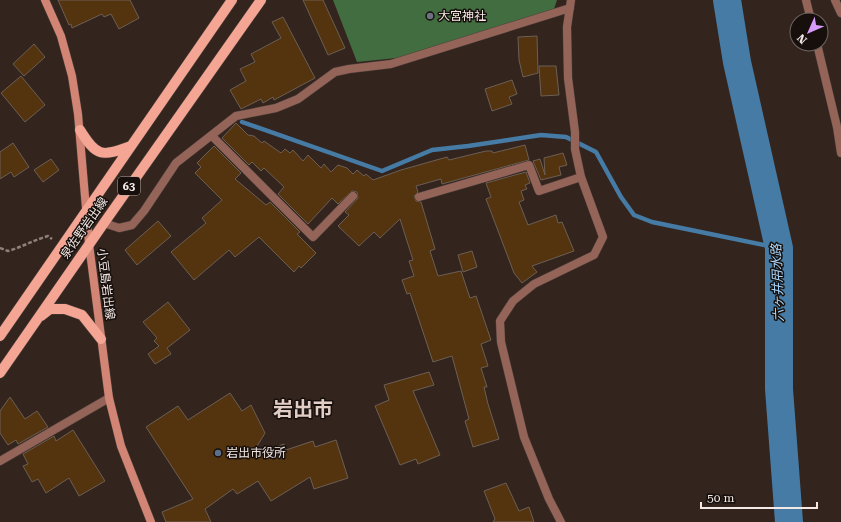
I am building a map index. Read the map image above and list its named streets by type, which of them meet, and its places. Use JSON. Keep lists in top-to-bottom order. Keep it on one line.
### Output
{"streets":{"main road":["63","泉佐野岩出線","小豆島岩出線"]},"crossings":[["泉佐野岩出線","小豆島岩出線"]],"districts":["岩出市"],"water":["六ヶ井用水路"],"places":["大宮神社","岩出市役所"],"scale_bar":"50 m","north":"bottom left"}
